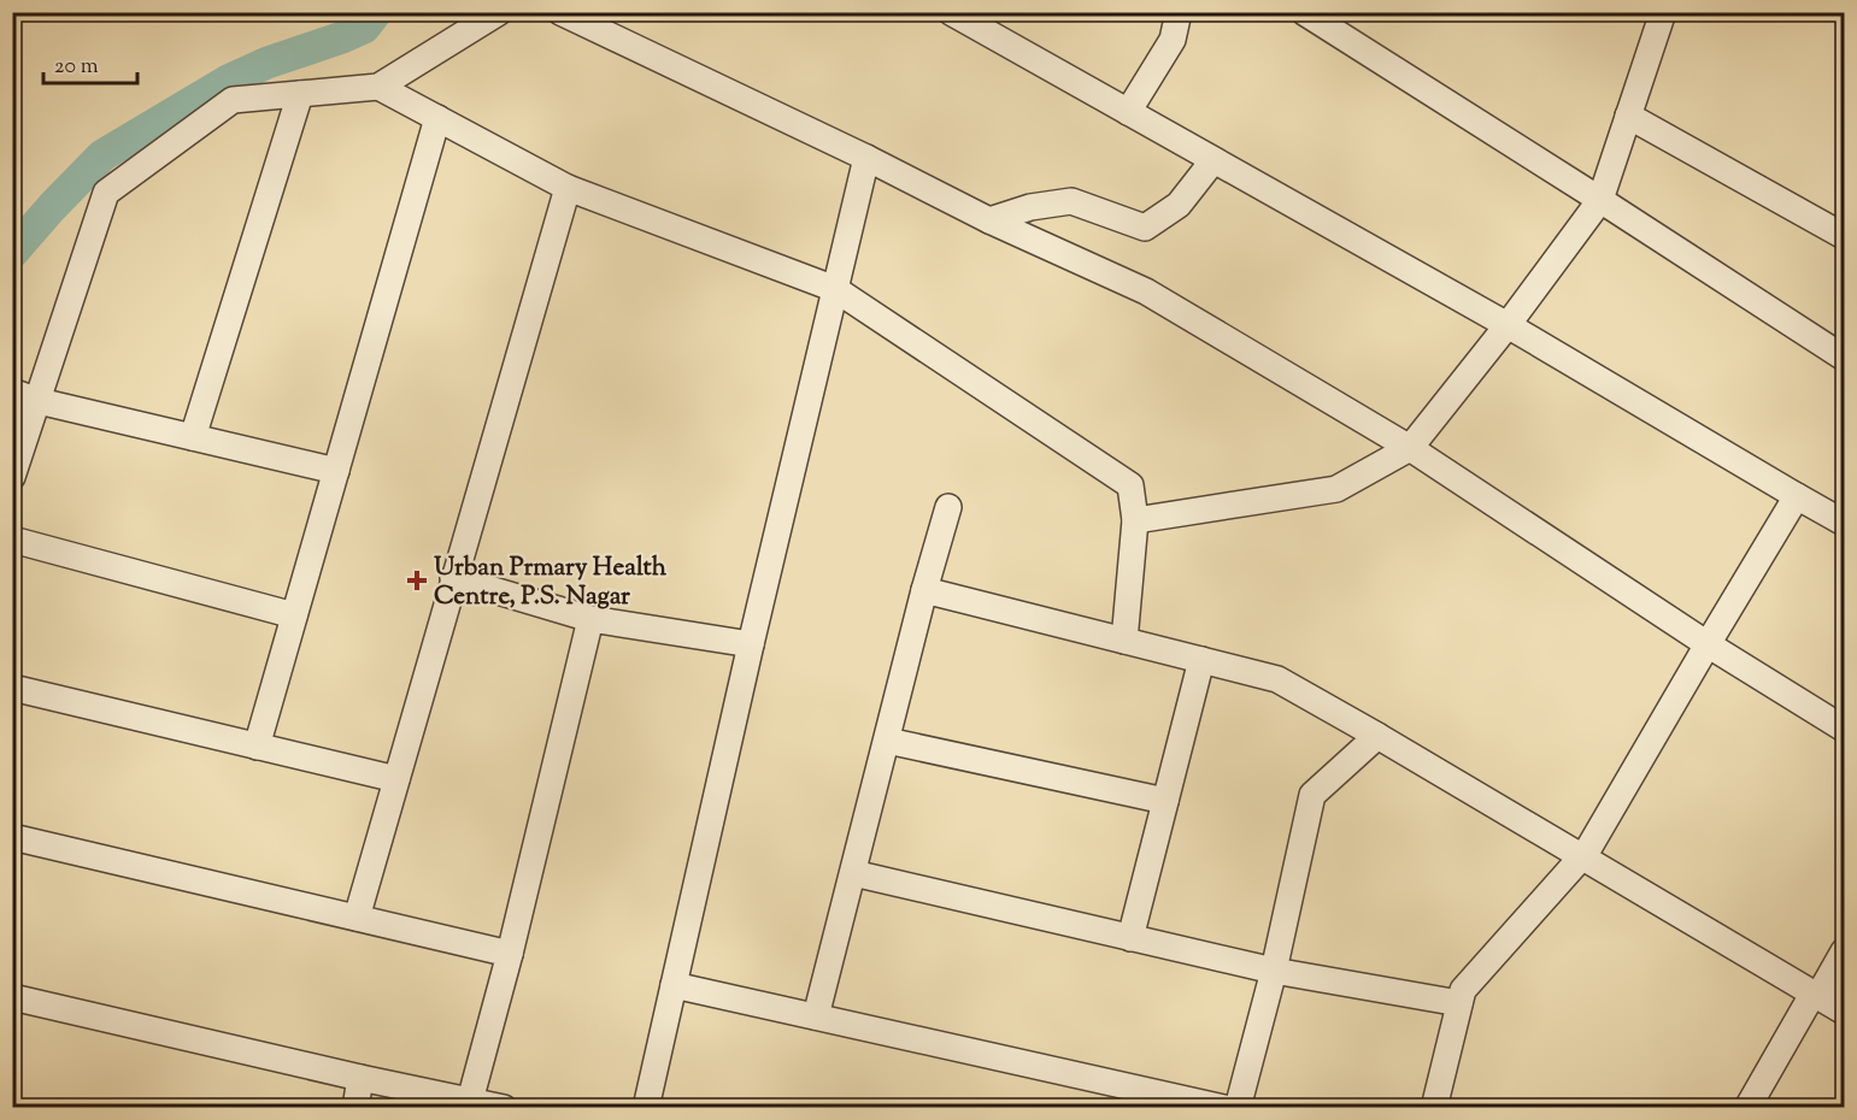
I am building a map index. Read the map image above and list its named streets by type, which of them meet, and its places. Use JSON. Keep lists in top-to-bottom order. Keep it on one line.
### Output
{"places":{"health":["Urban Prmary Health Centre, P.S. Nagar"]},"scale_bar":"20 m"}
